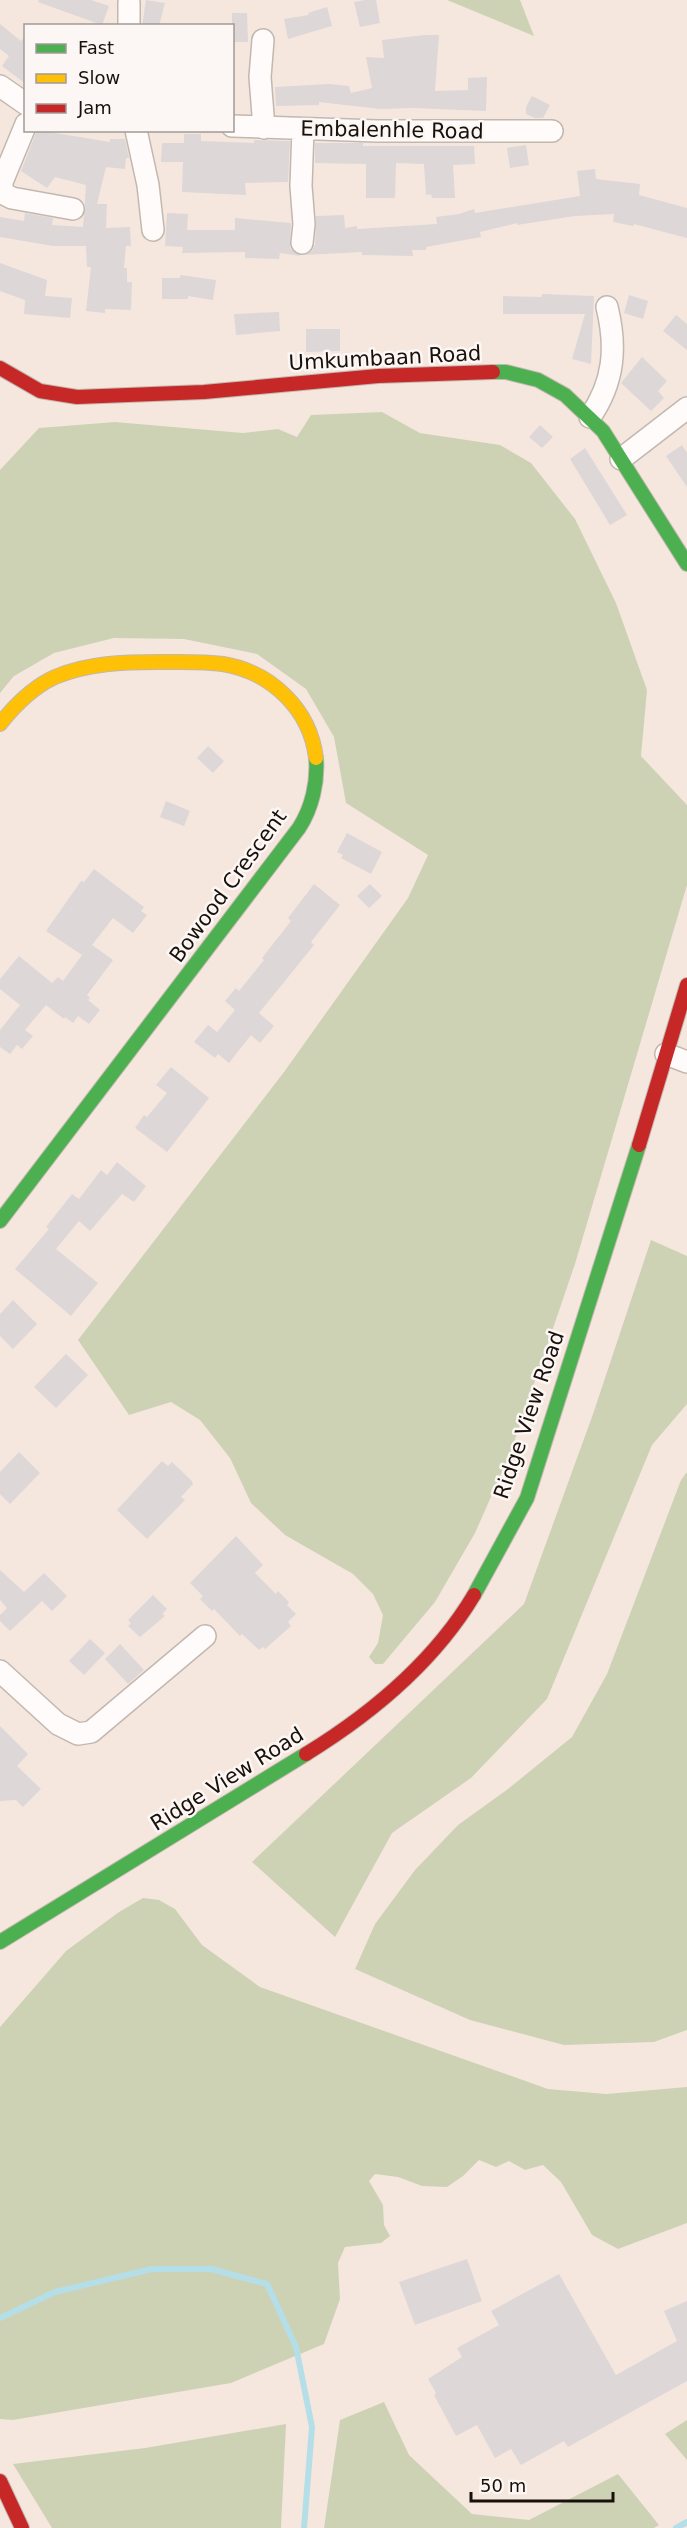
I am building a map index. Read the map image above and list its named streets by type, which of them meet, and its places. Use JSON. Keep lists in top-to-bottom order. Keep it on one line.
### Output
{"streets":{"street":["Embalenhle Road","Umkumbaan Road","Bowood Crescent","Ridge View Road"]},"legend":["Fast","Slow","Jam"],"scale_bar":"50 m"}
